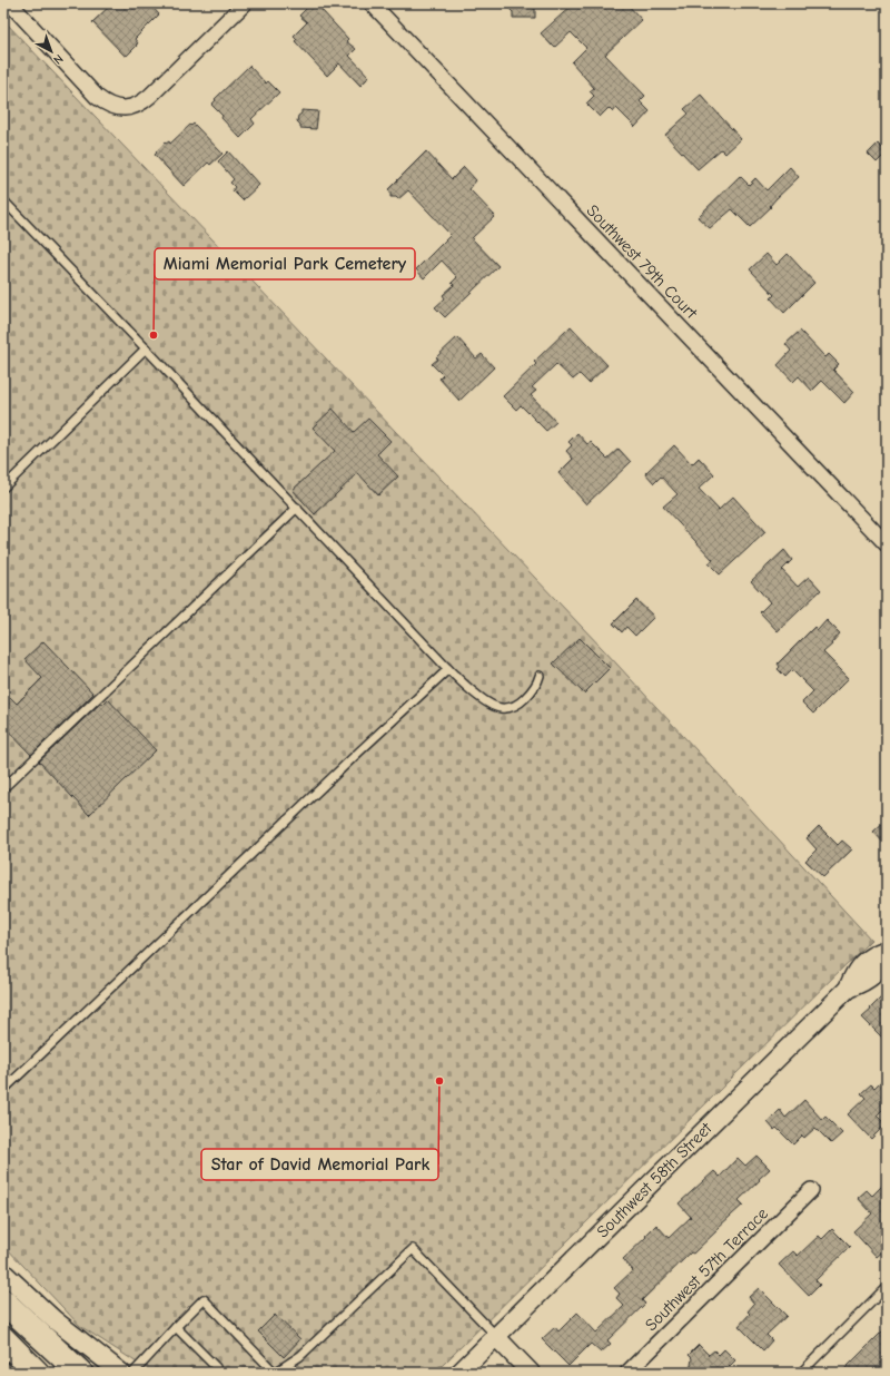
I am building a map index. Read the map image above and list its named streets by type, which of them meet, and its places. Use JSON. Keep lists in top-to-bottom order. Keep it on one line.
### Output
{"streets":{"street":["Southwest 79th Court","Southwest 58th Street","Southwest 57th Terrace"]},"places":["Miami Memorial Park Cemetery","Star of David Memorial Park"],"north":"bottom right"}
